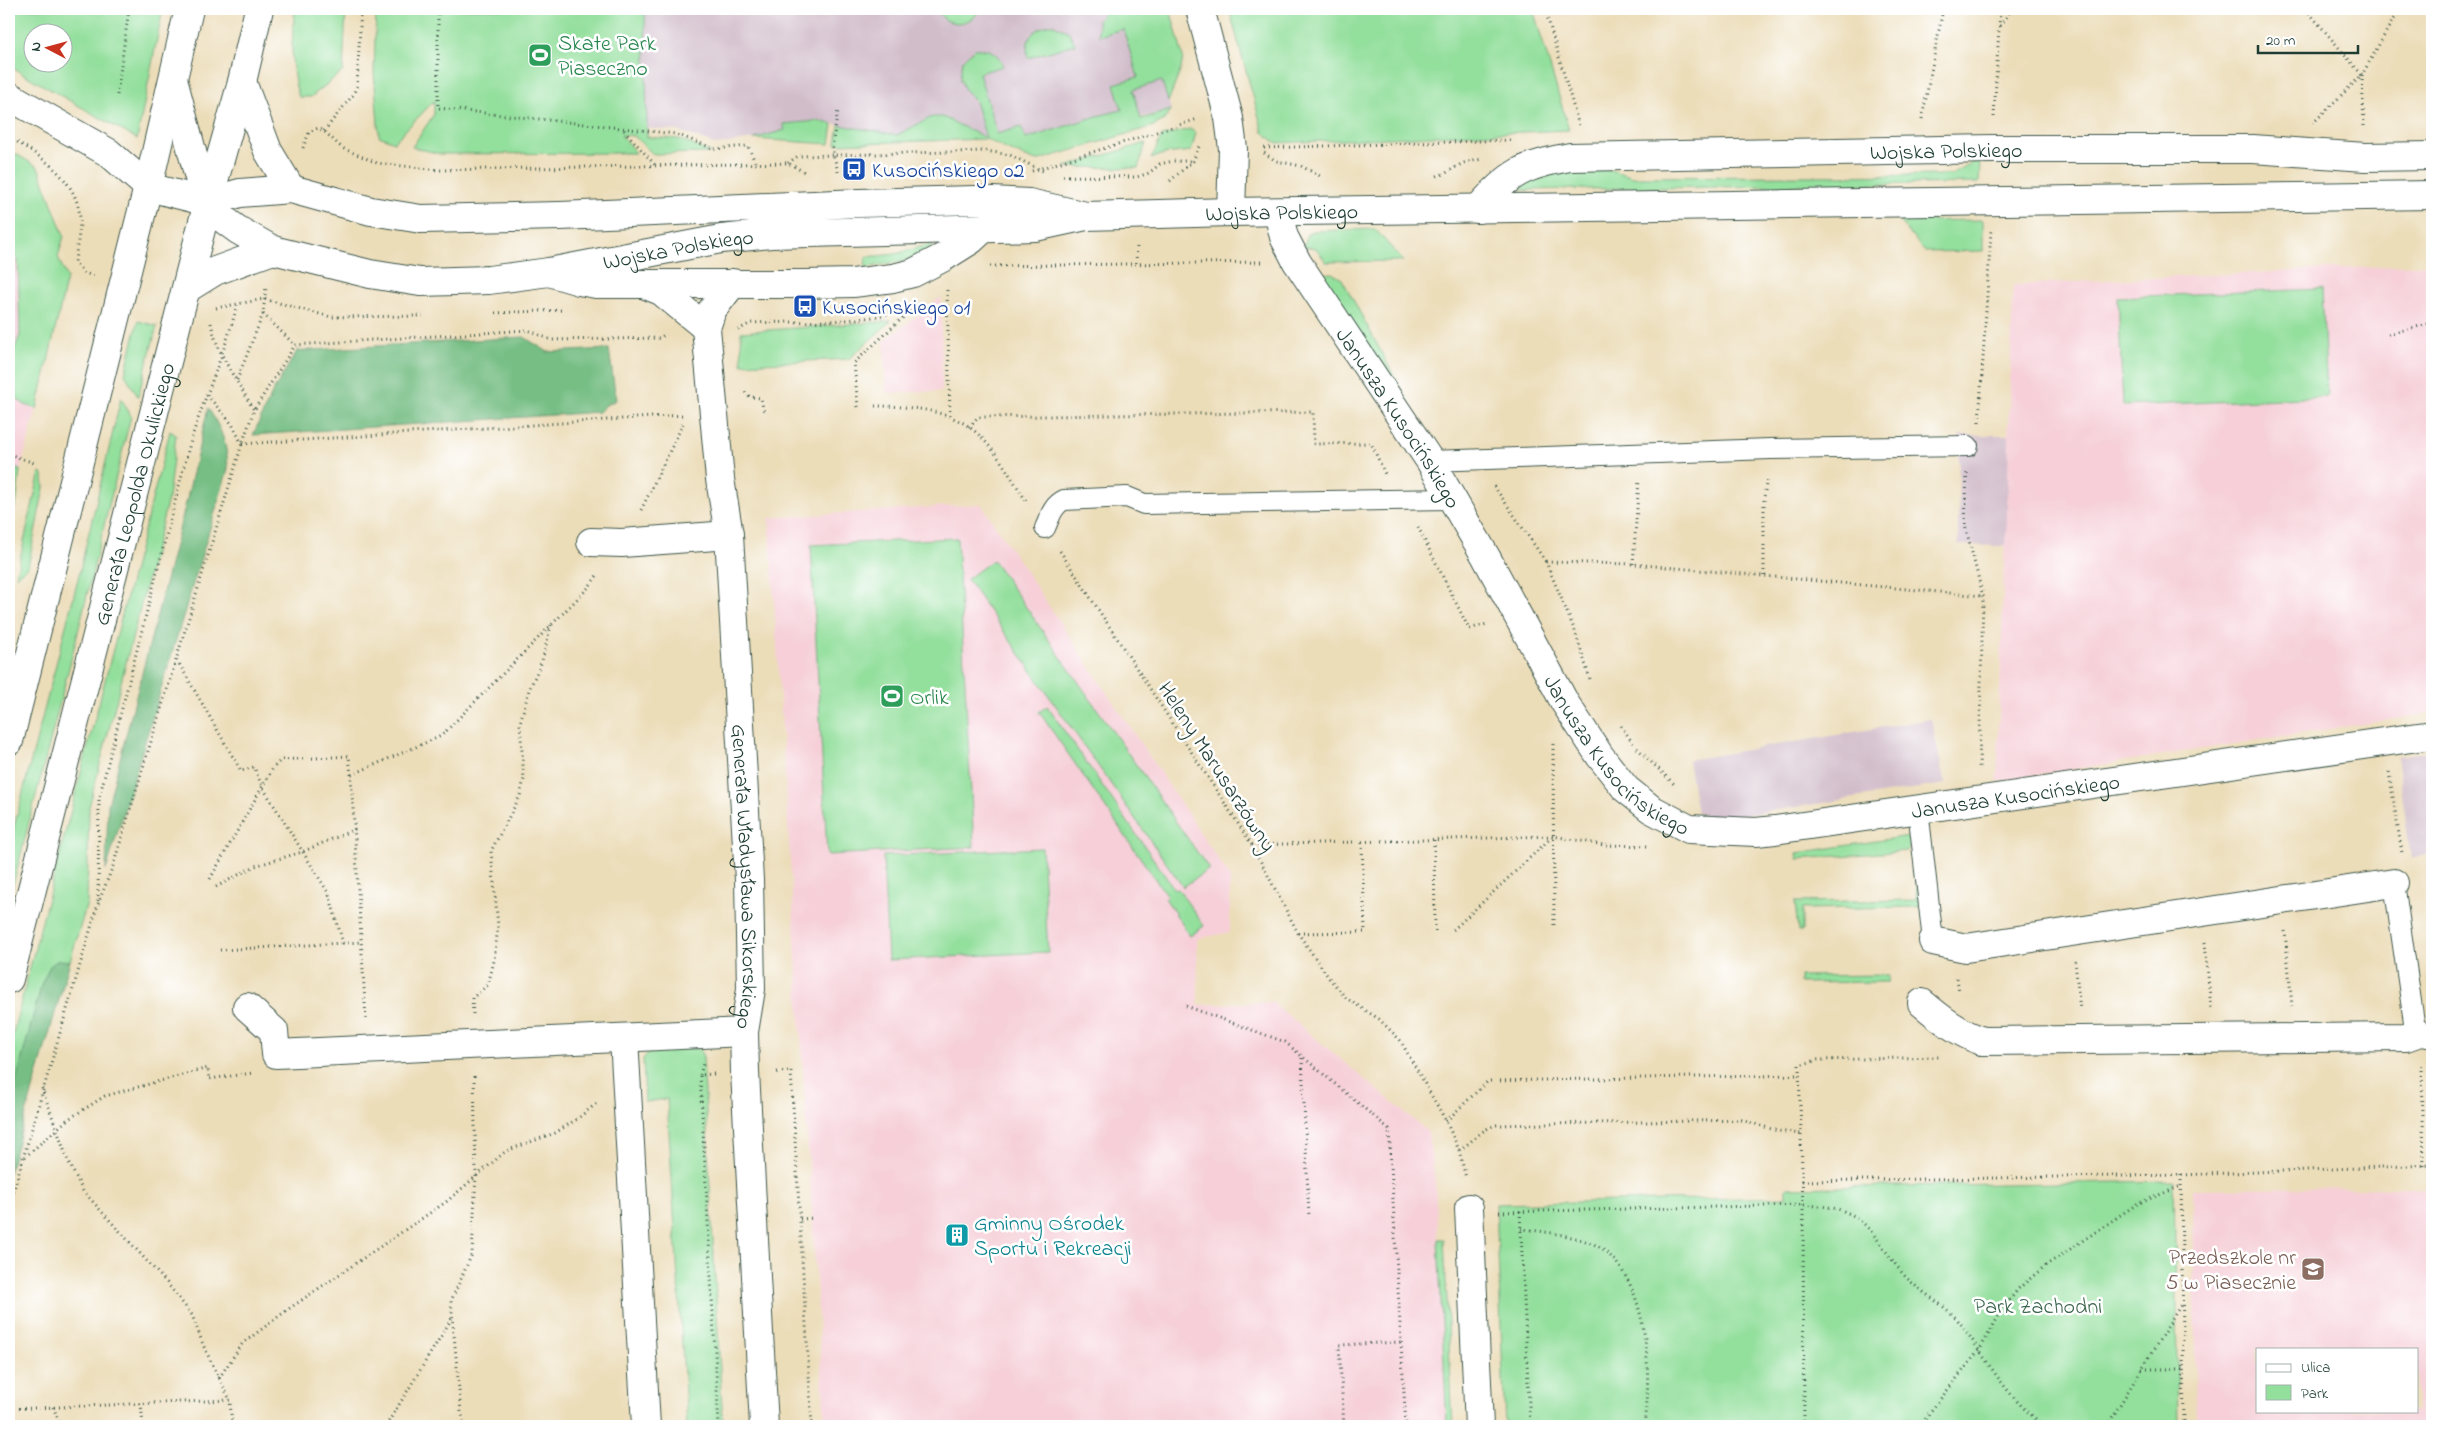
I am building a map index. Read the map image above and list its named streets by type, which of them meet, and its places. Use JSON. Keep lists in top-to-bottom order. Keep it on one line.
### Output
{"streets":{"street":["Wojska Polskiego","Janusza Kusocińskiego","Generała Leopolda Okulickiego","Generała Władysława Sikorskiego"],"path":["Heleny Marusarzówny"]},"crossings":[["Wojska Polskiego","Janusza Kusocińskiego"],["Wojska Polskiego","Generała Leopolda Okulickiego"]],"parks":["Park Zachodni"],"places":{"sports":["Skate Park Piaseczno","Orlik"],"bus stop":["Kusocińskiego 02","Kusocińskiego 01"],"building":["Gminny Ośrodek Sportu i Rekreacji"],"school or university":["Przedszkole nr 5 w Piasecznie"]},"legend":["Ulica","Park"],"scale_bar":"20 m","north":"left"}
